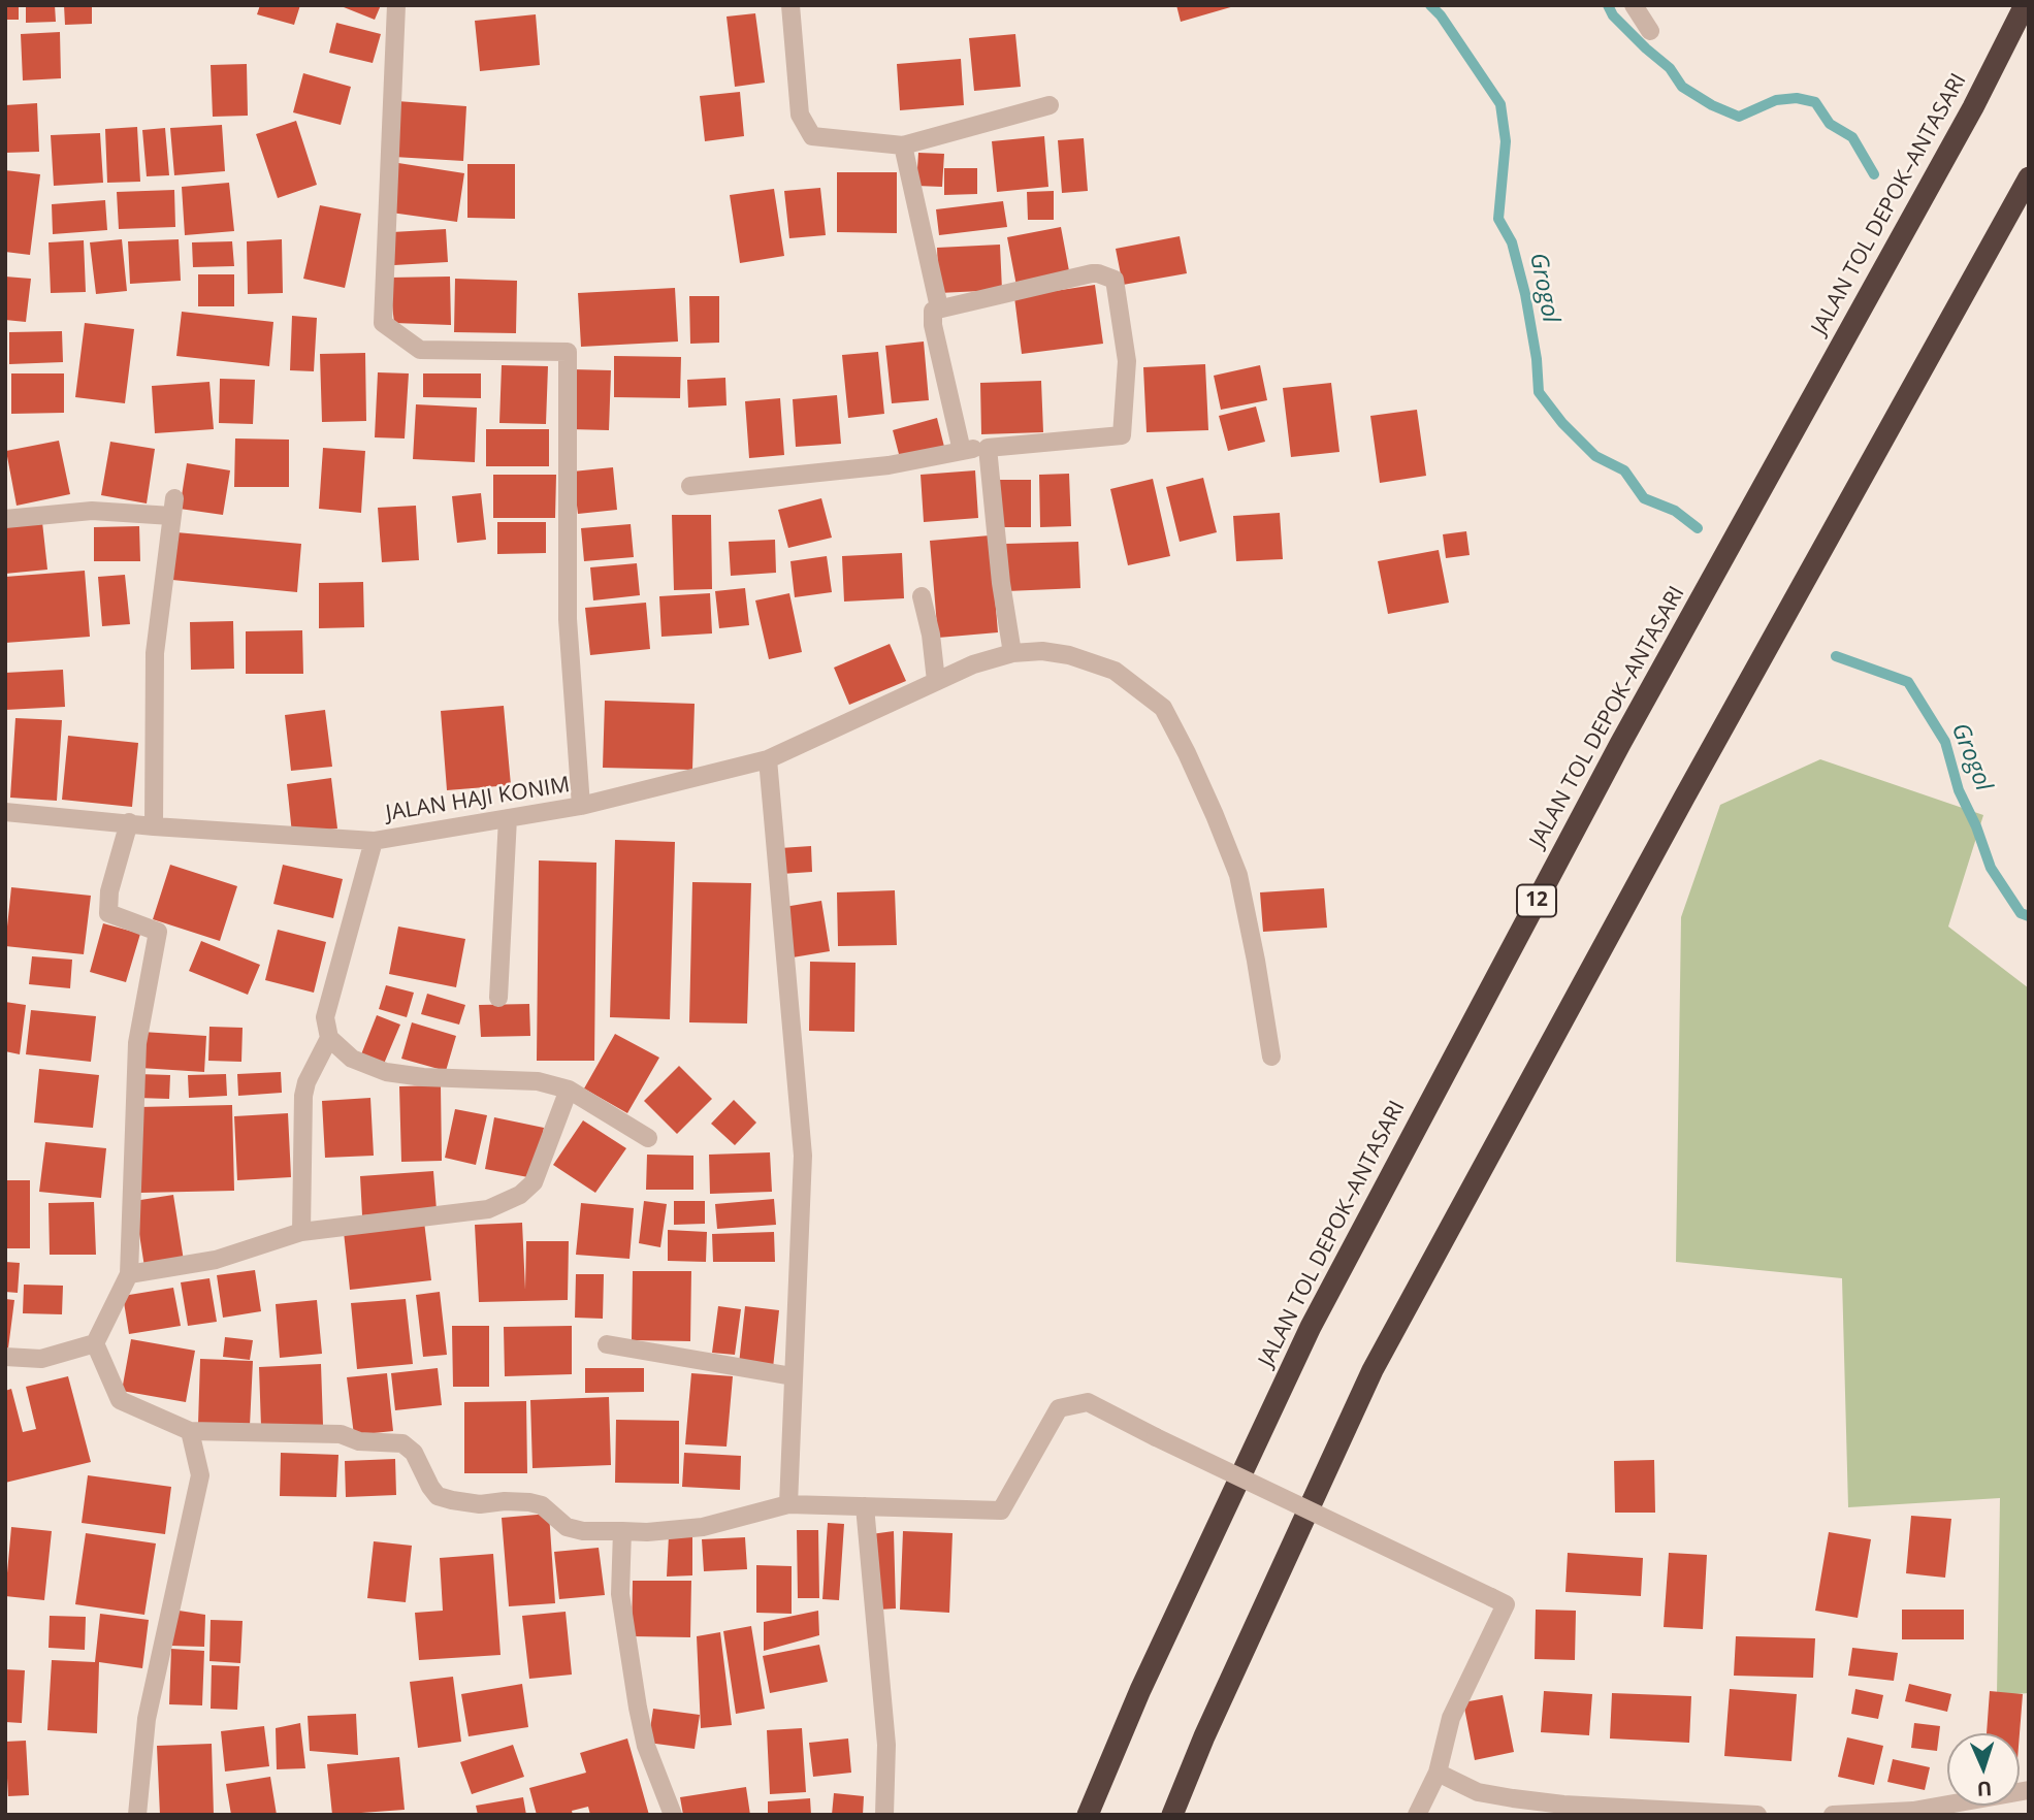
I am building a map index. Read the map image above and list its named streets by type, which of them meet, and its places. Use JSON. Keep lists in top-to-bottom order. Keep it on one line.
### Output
{"streets":{"highway":["JALAN TOL DEPOK–ANTASARI","12"],"street":["JALAN HAJI KONIM"]},"water":["Grogol"],"north":"bottom"}
